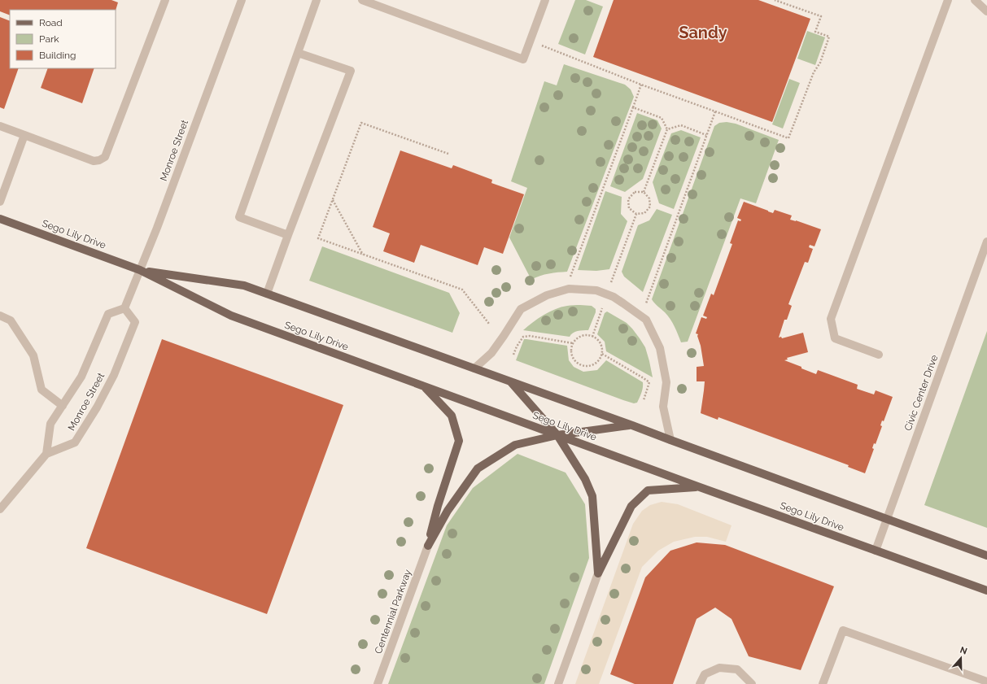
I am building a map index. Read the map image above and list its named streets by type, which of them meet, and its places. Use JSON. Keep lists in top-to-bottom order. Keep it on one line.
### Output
{"streets":{"main road":["Sego Lily Drive"],"street":["Monroe Street","Civic Center Drive","Centennial Parkway"]},"crossings":[["Monroe Street","Sego Lily Drive"],["Sego Lily Drive","Civic Center Drive"]],"districts":["Sandy"],"legend":["Road","Park","Building"],"north":"top"}
